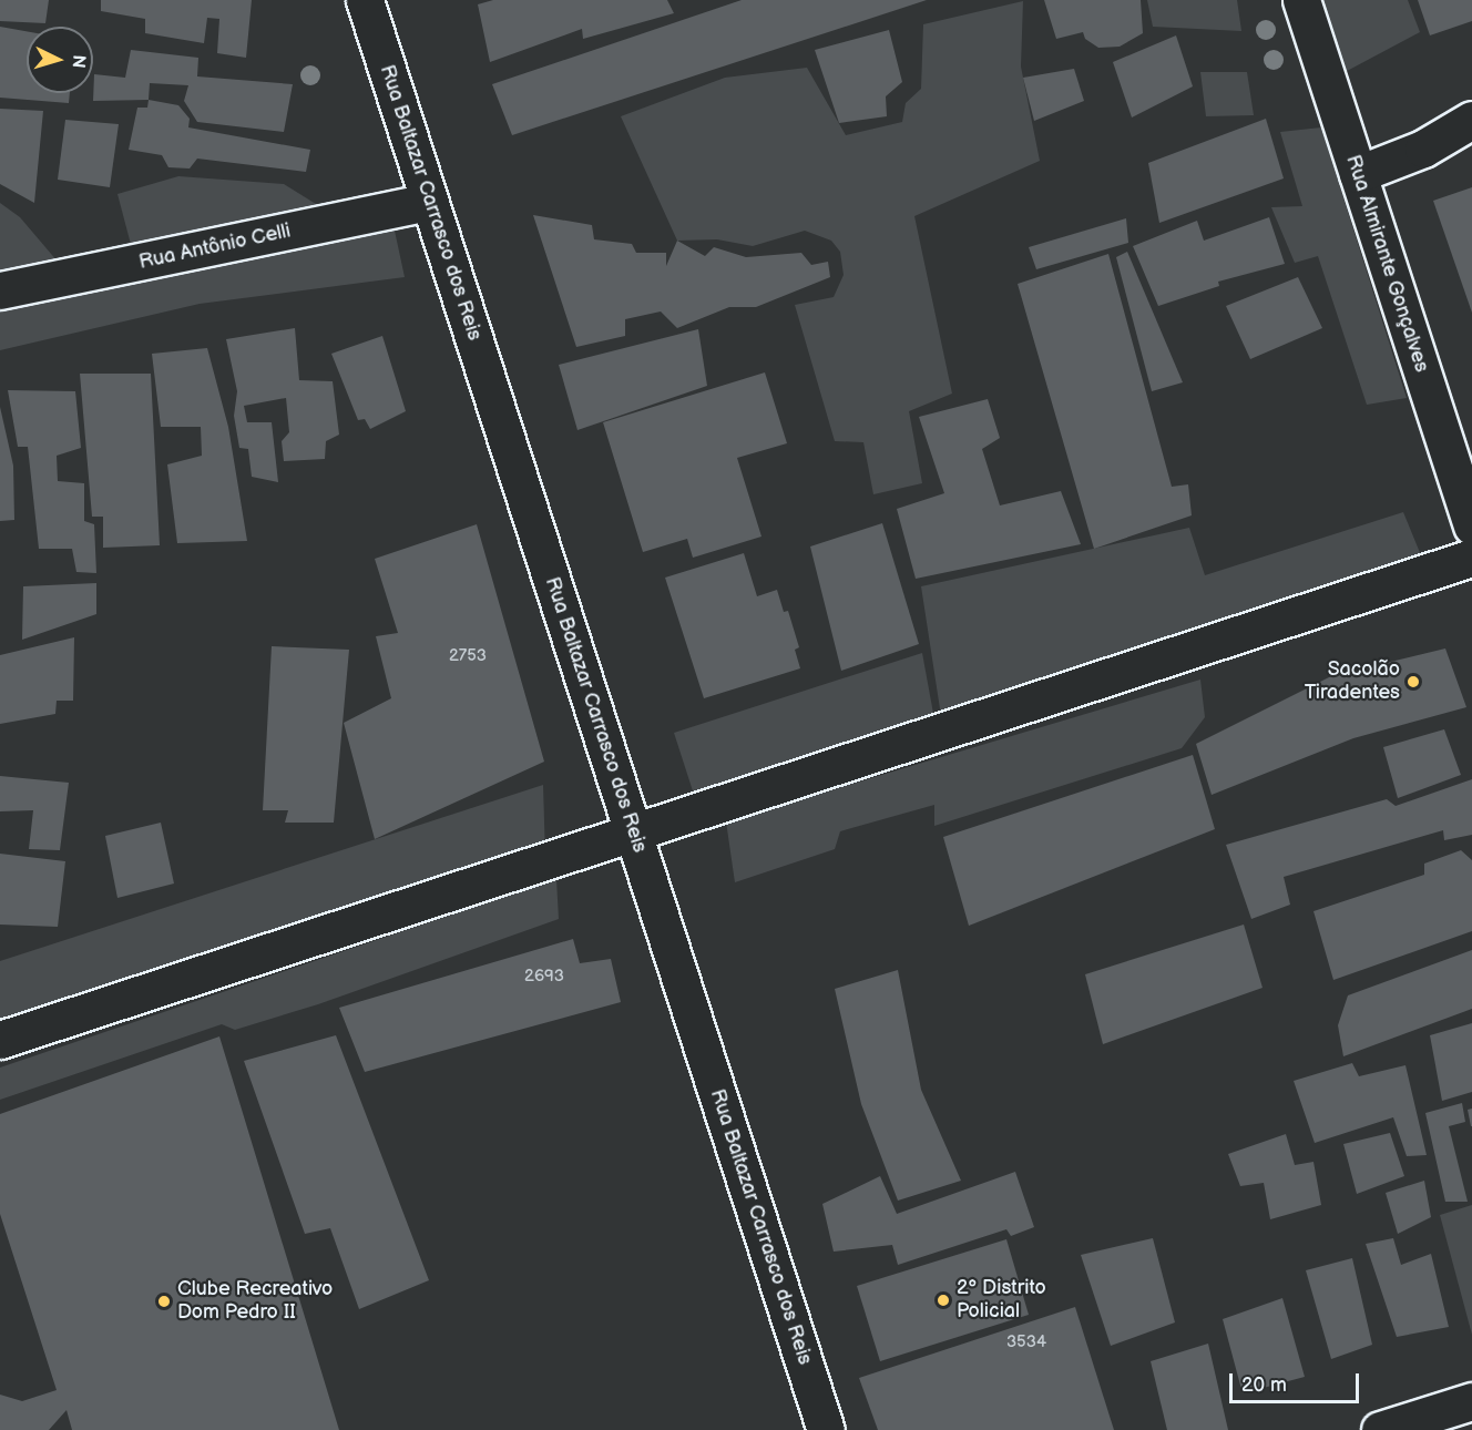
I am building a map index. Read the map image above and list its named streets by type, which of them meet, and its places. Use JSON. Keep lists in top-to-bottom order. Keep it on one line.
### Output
{"streets":{"street":["Rua Baltazar Carrasco dos Reis","Rua Antônio Celli","Rua Almirante Gonçalves"]},"crossings":[["Rua Baltazar Carrasco dos Reis","Rua Antônio Celli"]],"places":["Sacolão Tiradentes","2º Distrito Policial","Clube Recreativo Dom Pedro II"],"house_numbers":["2753","2693","3534"],"scale_bar":"20 m","north":"right"}
